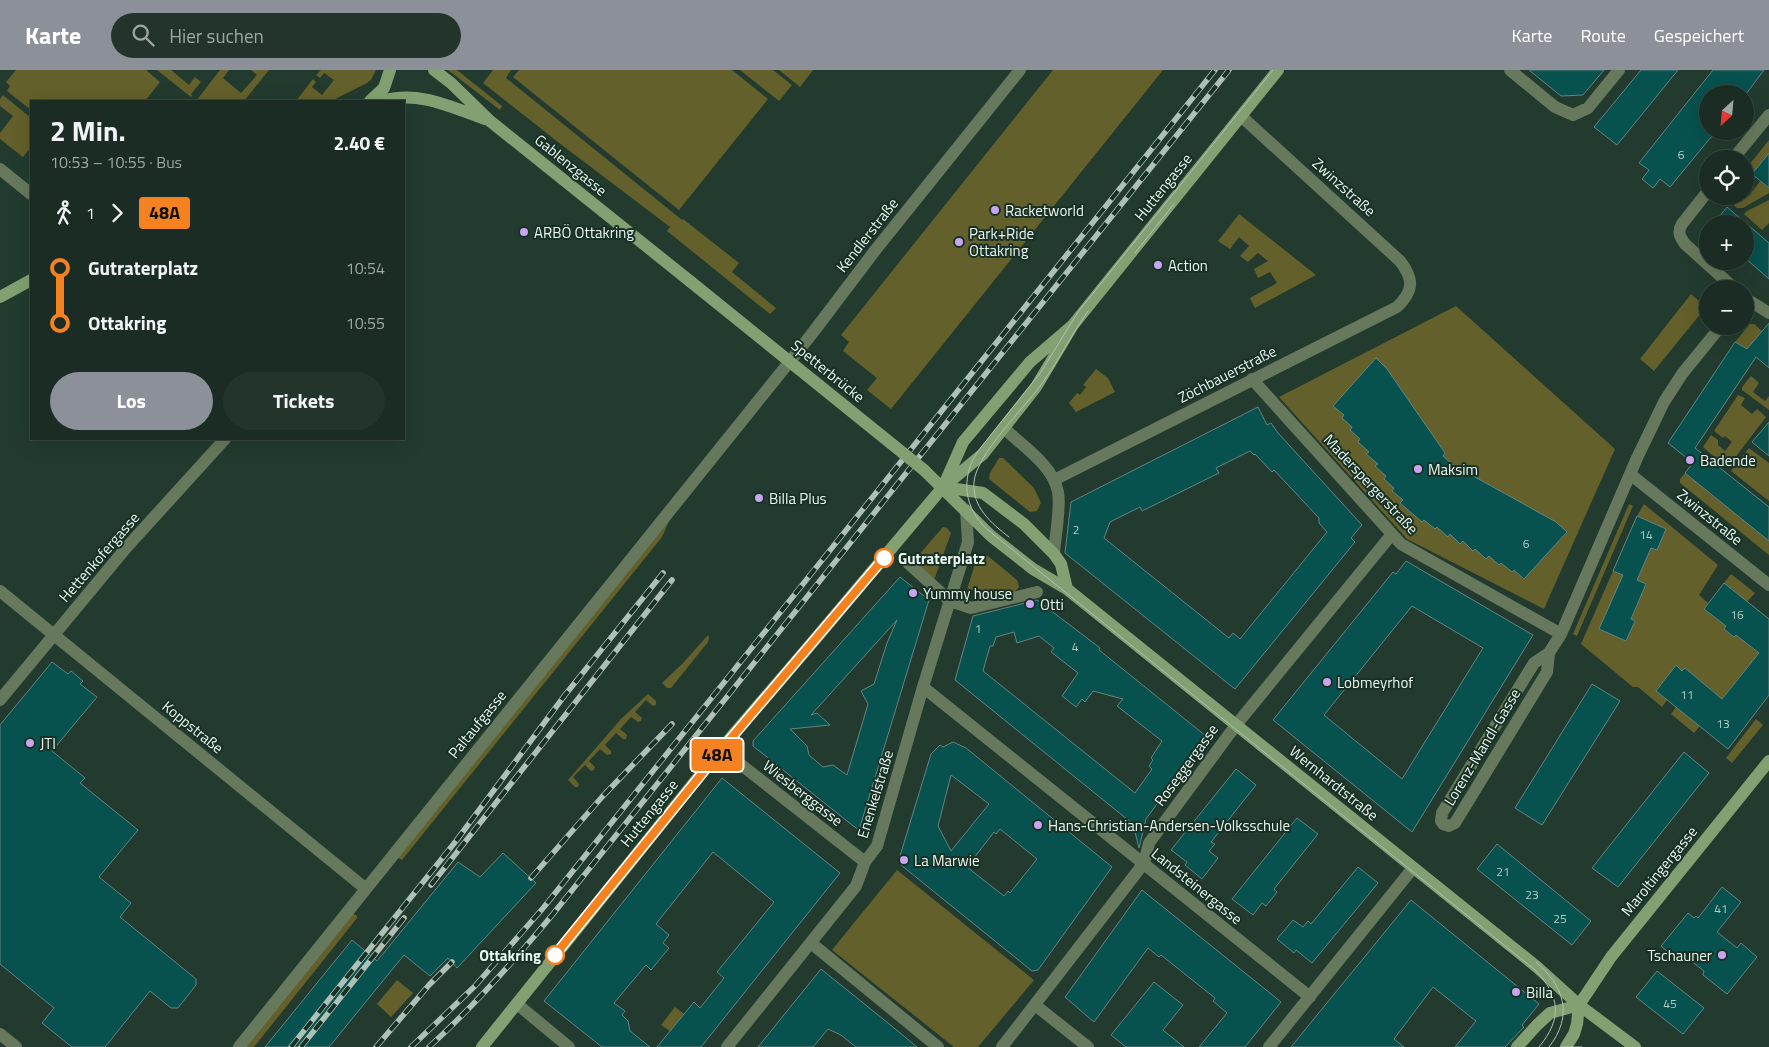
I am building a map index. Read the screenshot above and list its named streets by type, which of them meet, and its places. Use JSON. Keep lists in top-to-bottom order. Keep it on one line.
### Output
{"streets":{"main road":["Gablenzgasse","Huttengasse","Spetterbrücke","Wernhardtstraße","Maroltingergasse"],"street":["Zwinzstraße","Kendlerstraße","Zöchbauerstraße","Maderspergerstraße","Hettenkofergasse","Paltaufgasse","Koppstraße","Lorenz-Mandl-Gasse","Roseggergasse","Wiesberggasse","Enenkelstraße","Landsteinergasse"]},"crossings":[["Gablenzgasse","Spetterbrücke"],["Huttengasse","Zwinzstraße"],["Huttengasse","Spetterbrücke"],["Huttengasse","Wernhardtstraße"],["Huttengasse","Wiesberggasse"],["Zwinzstraße","Zöchbauerstraße"],["Zwinzstraße","Lorenz-Mandl-Gasse"],["Kendlerstraße","Paltaufgasse"],["Spetterbrücke","Wernhardtstraße"],["Zöchbauerstraße","Maderspergerstraße"],["Maderspergerstraße","Lorenz-Mandl-Gasse"],["Maderspergerstraße","Roseggergasse"],["Hettenkofergasse","Koppstraße"],["Paltaufgasse","Koppstraße"],["Roseggergasse","Wernhardtstraße"],["Roseggergasse","Landsteinergasse"],["Wernhardtstraße","Enenkelstraße"],["Wernhardtstraße","Maroltingergasse"],["Wiesberggasse","Enenkelstraße"],["Enenkelstraße","Landsteinergasse"]],"places":["Racketworld","ARBÖ Ottakring","Park+Ride Ottakring","Action","Badende","Maksim","Billa Plus","Gutraterplatz","Yummy house","Otti","Lobmeyrhof","JTI","Hans-Christian-Andersen-Volksschule","La Marwie","Ottakring","Tschauner","Billa"],"lines":["bus line 48A"],"house_numbers":["6","2","14","6","16","1","4","11","13","21","23","41","25","45"],"north":"bottom left","page":{"header":"Karte","search":"Hier suchen","nav":["Karte","Route","Gespeichert"],"on_map":"48A","map_buttons":["+","−"],"heading":["2 Min.","10:53 – 10:55 · Bus","2.40 €"],"legs":["1","48A"],"list":[{"name":"Gutraterplatz","value":"10:54"},{"name":"Ottakring","value":"10:55"}],"buttons":["Los","Tickets"]}}
